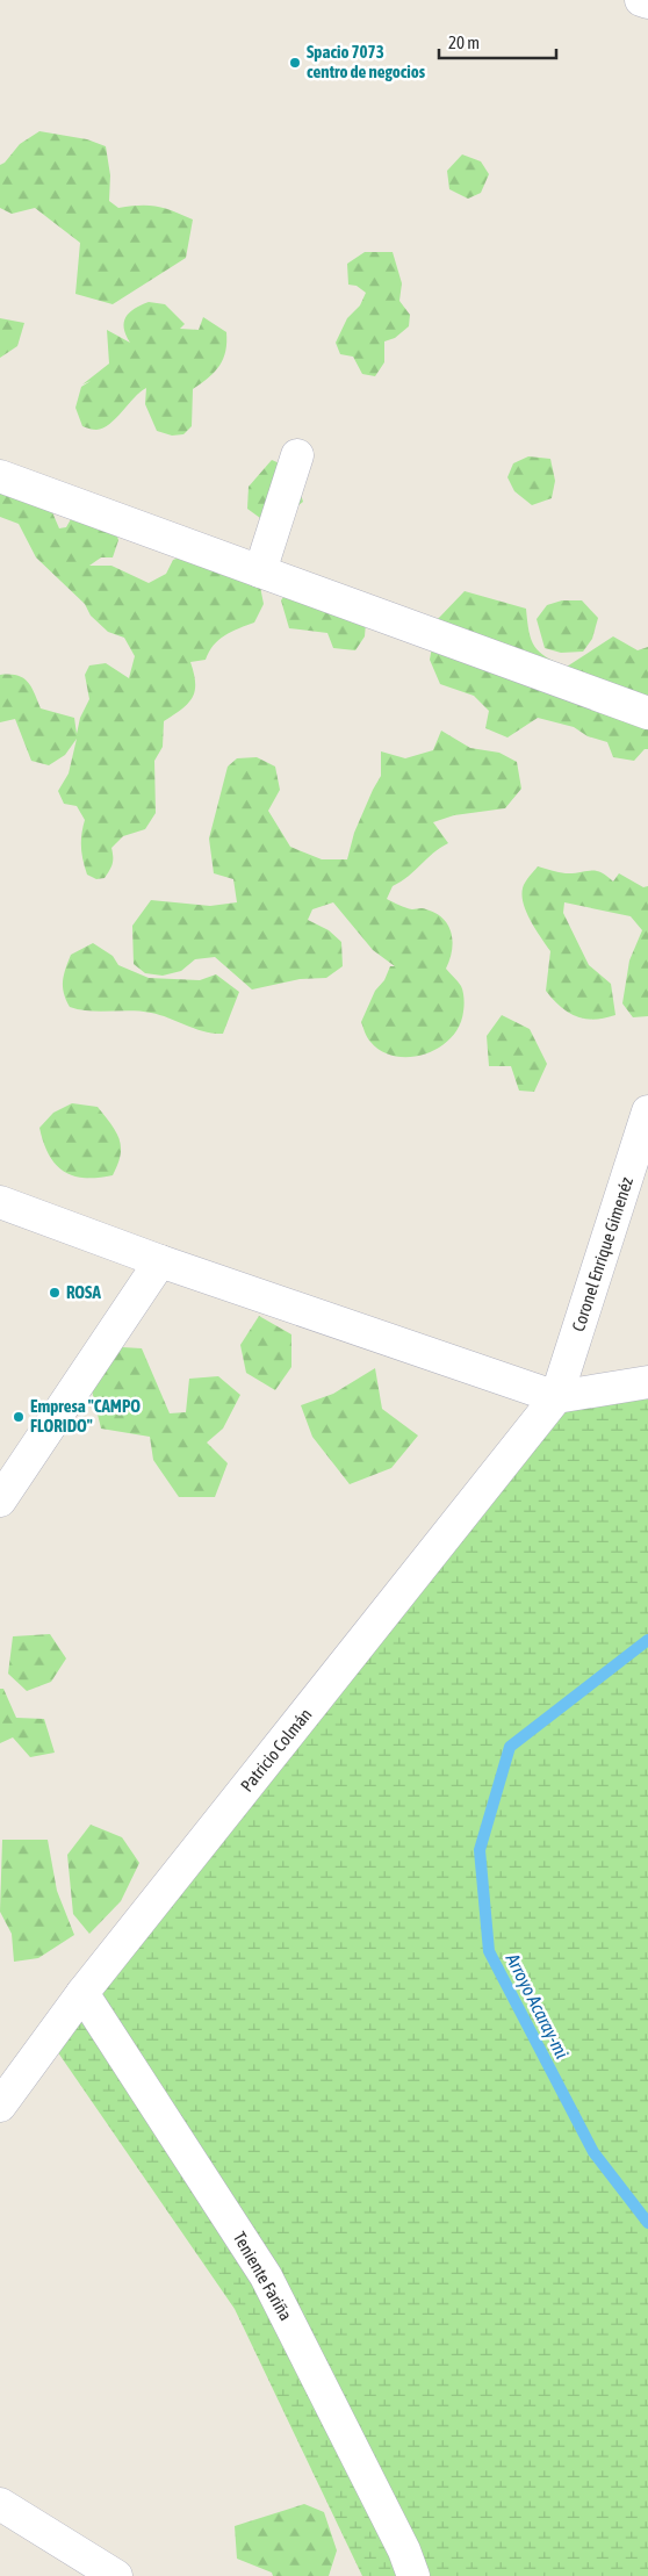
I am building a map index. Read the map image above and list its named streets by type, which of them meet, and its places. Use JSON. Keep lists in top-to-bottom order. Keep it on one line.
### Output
{"streets":{"street":["Coronel Enrique Gimenéz","Patricio Colmán","Teniente Fariña"]},"crossings":[["Coronel Enrique Gimenéz","Patricio Colmán"],["Patricio Colmán","Teniente Fariña"]],"water":["Arroyo Acaray-mi"],"places":["Spacio 7073 centro de negocios","ROSA","Empresa \"CAMPO FLORIDO\""],"scale_bar":"20 m"}
